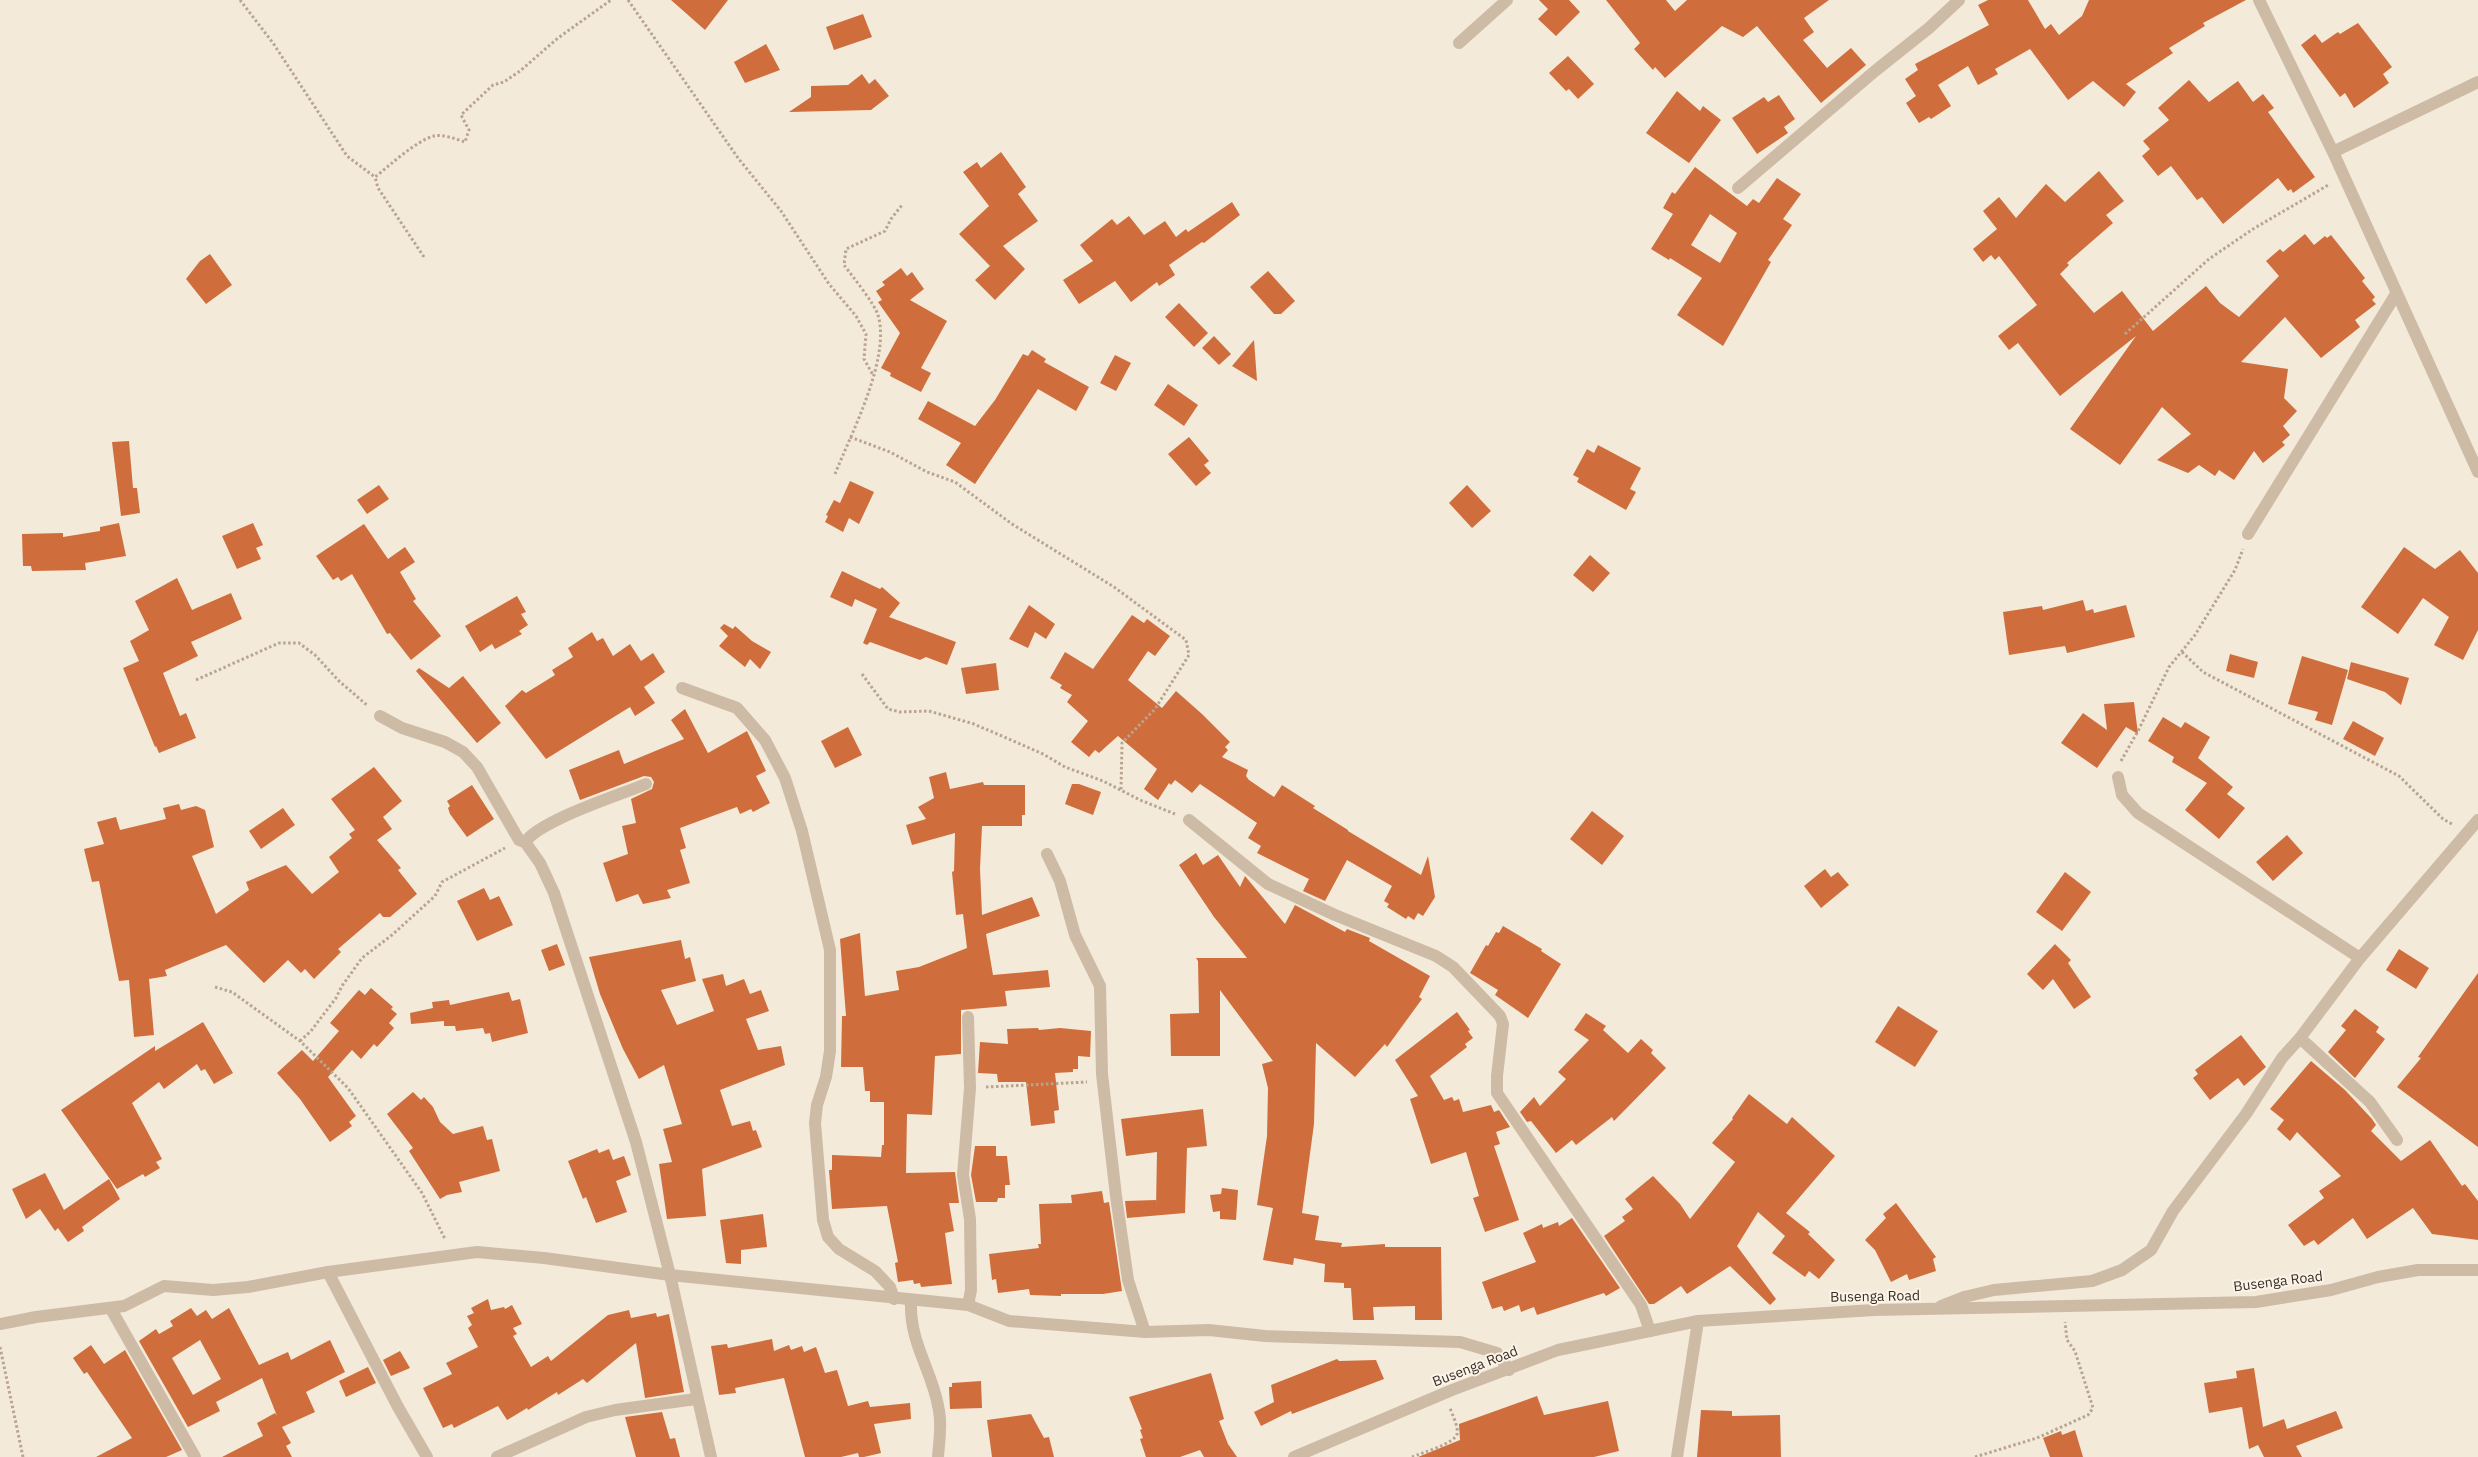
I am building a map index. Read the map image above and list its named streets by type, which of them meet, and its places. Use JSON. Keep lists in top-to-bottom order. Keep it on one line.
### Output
{"streets":{"street":["Busenga Road"]}}
